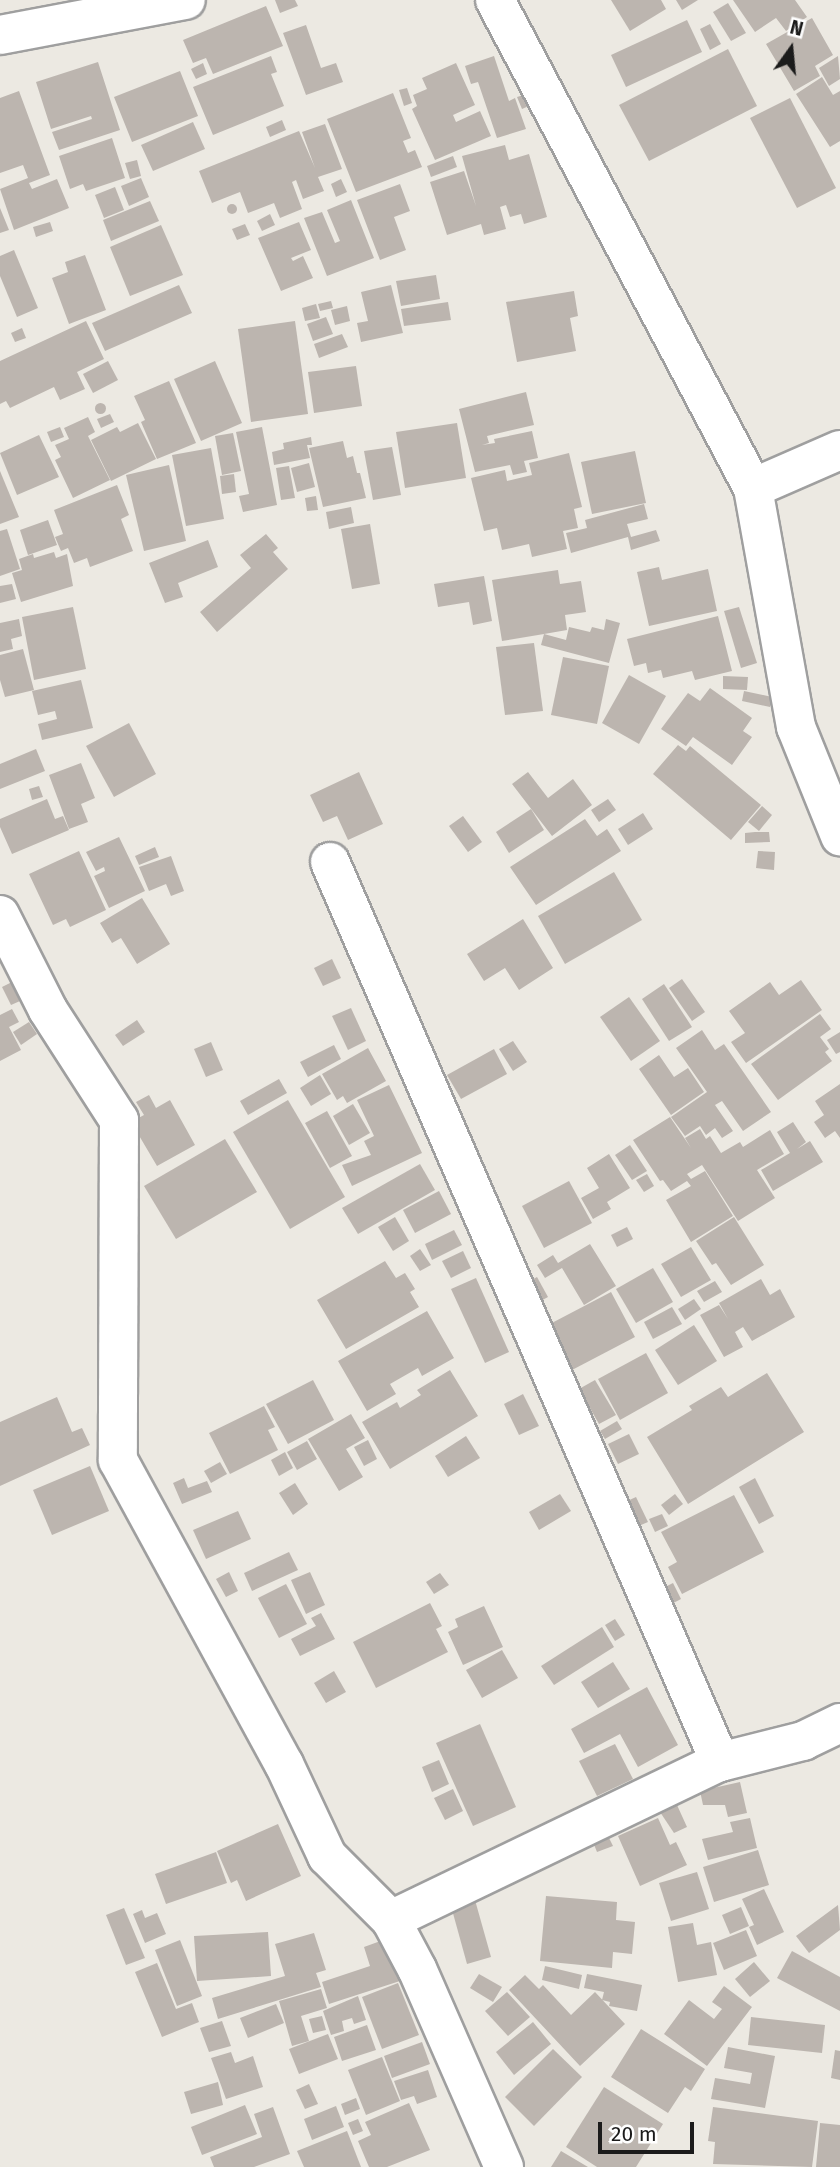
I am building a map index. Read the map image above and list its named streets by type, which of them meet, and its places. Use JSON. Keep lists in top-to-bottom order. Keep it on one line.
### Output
{"scale_bar":"20 m","north":"top"}
